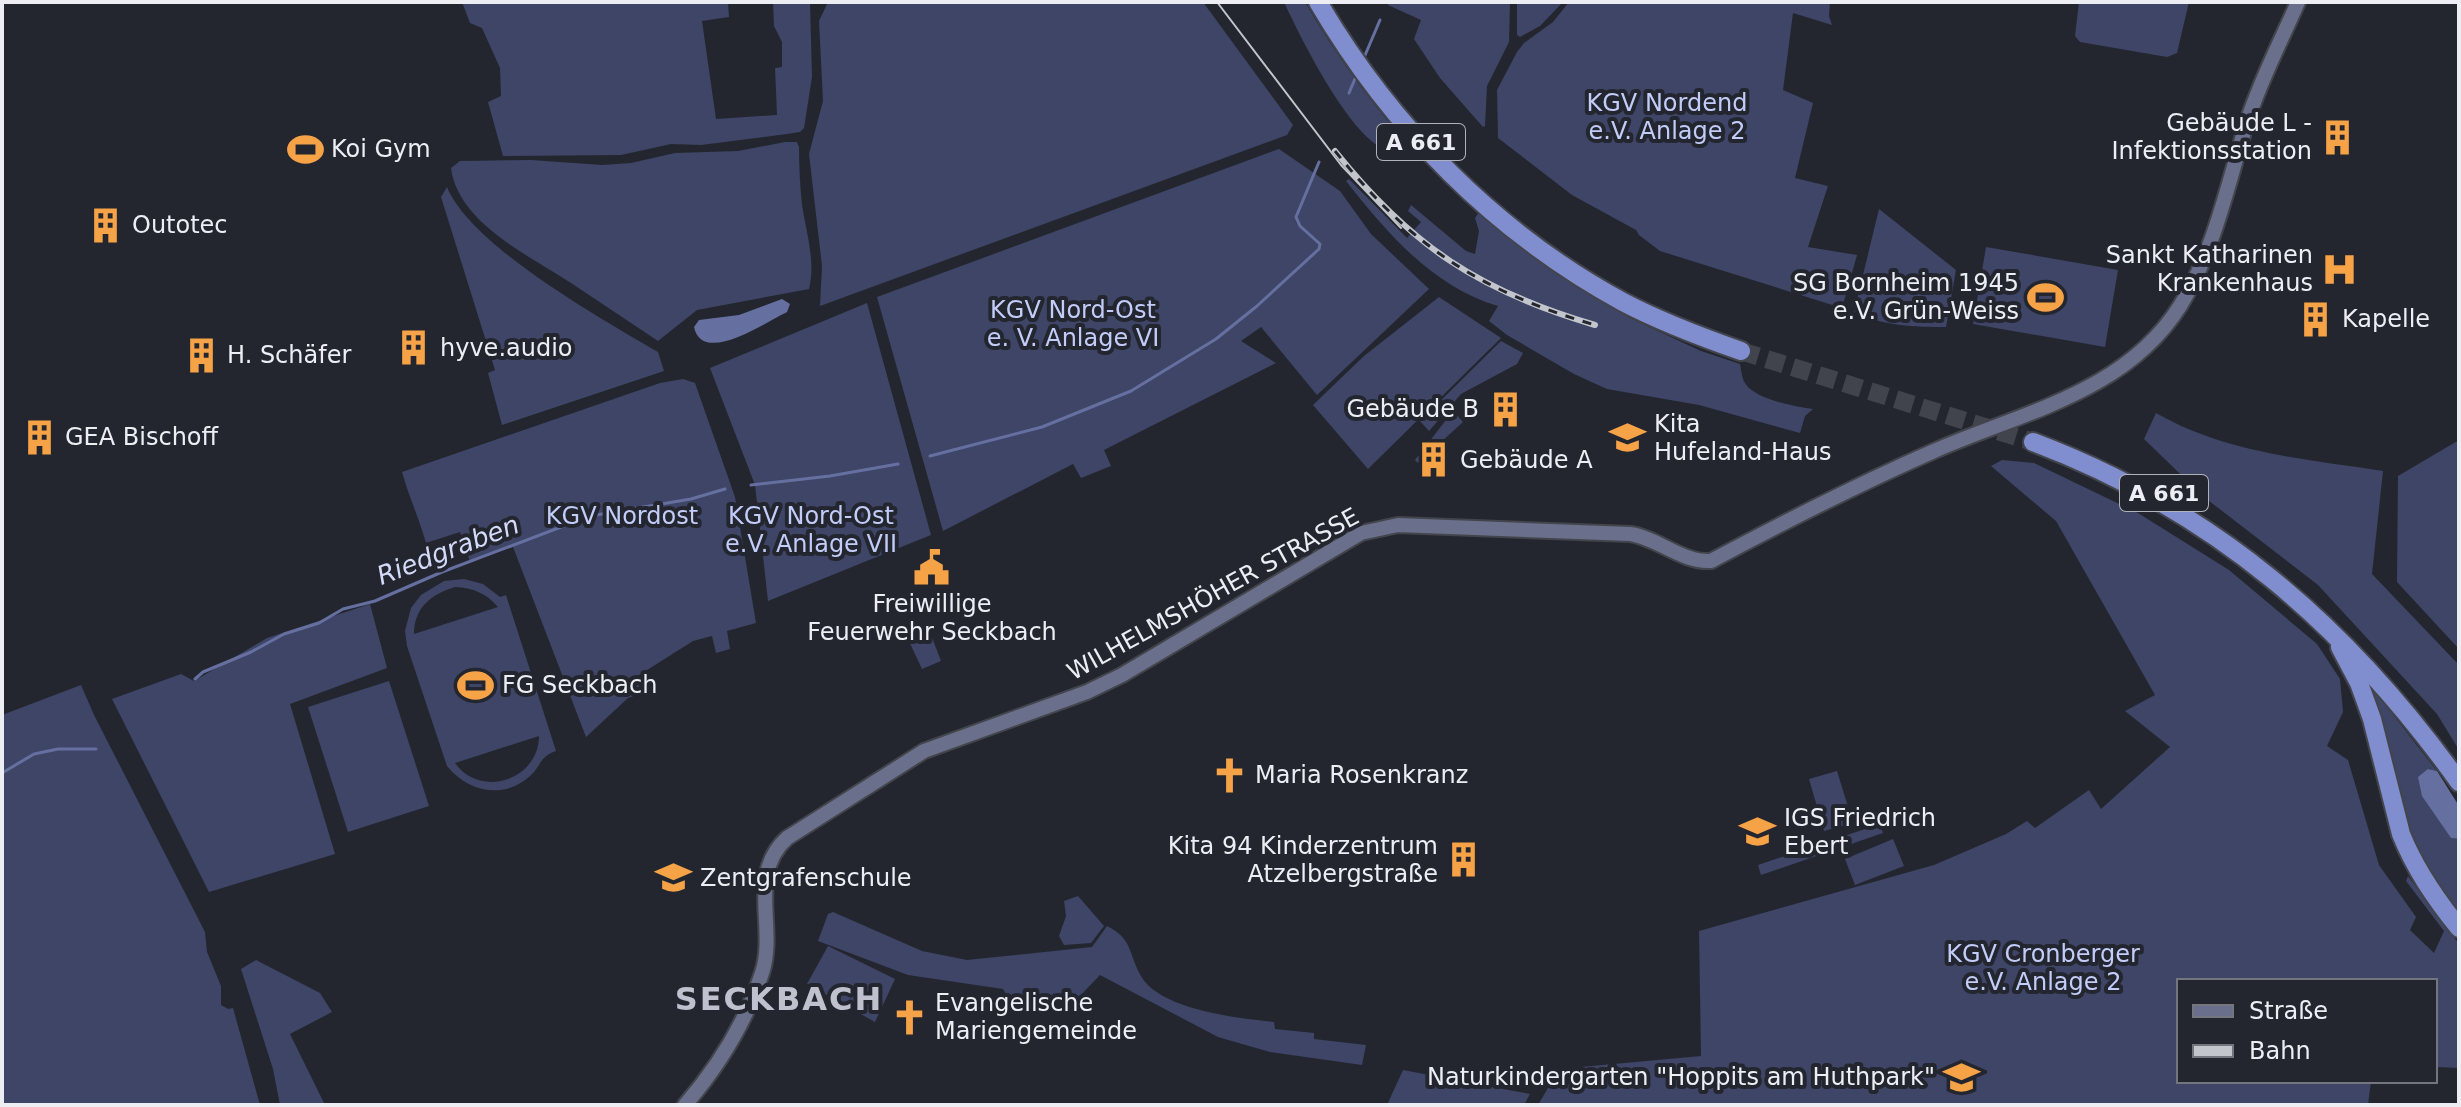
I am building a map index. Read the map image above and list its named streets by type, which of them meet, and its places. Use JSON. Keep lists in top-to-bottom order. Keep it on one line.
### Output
{"streets":{"highway":["A 661"],"main road":["WILHELMSHÖHER STRASSE"]},"crossings":[["A 661","WILHELMSHÖHER STRASSE"]],"districts":["SECKBACH"],"water":["Riedgraben"],"parks":["KGV Nordend e.V. Anlage 2","KGV Nord-Ost e. V. Anlage VI","KGV Nordost","KGV Nord-Ost e.V. Anlage VII","KGV Cronberger e.V. Anlage 2"],"places":{"building":["Gebäude L - Infektionsstation","Outotec","Kapelle","hyve.audio","H. Schäfer","Gebäude B","GEA Bischoff","Gebäude A","Kita 94 Kinderzentrum Atzelbergstraße"],"sports":["Koi Gym","SG Bornheim 1945 e.V. Grün-Weiss","FG Seckbach"],"hospital":["Sankt Katharinen Krankenhaus"],"school or university":["Kita Hufeland-Haus","IGS Friedrich Ebert","Zentgrafenschule","Naturkindergarten \"Hoppits am Huthpark\""],"public building":["Freiwillige Feuerwehr Seckbach"],"church":["Maria Rosenkranz","Evangelische Mariengemeinde"]},"legend":["Straße","Bahn"]}
